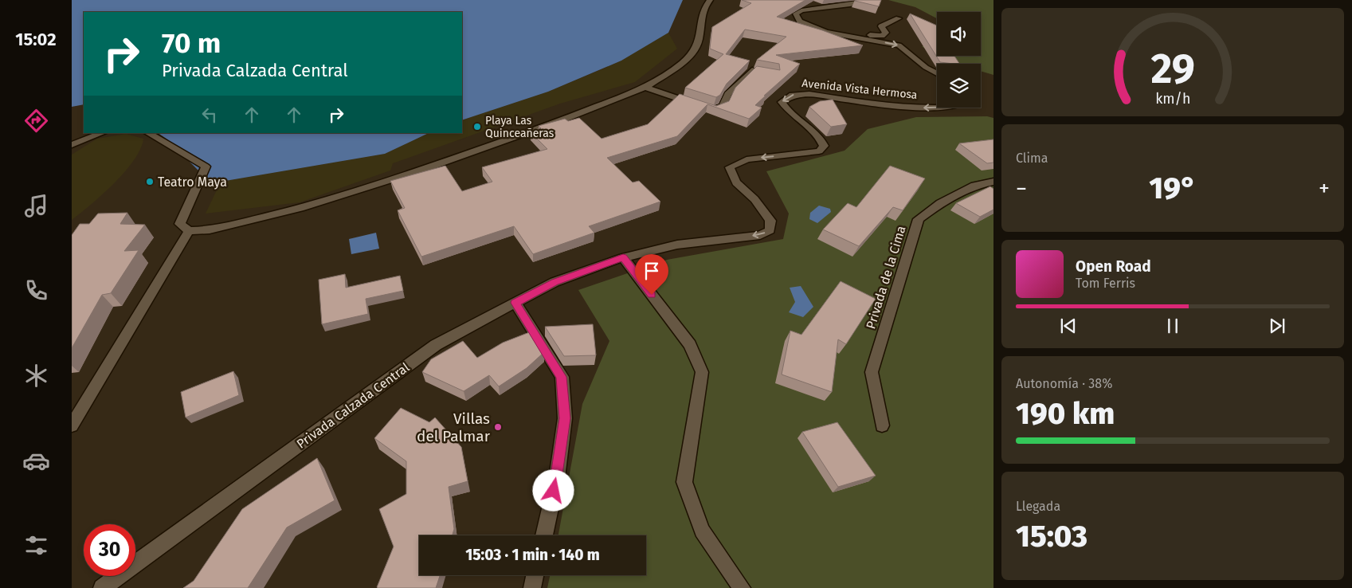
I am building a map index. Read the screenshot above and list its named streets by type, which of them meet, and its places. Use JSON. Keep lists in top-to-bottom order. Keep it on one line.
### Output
{"streets":{"street":["Avenida Vista Hermosa","Privada de la Cima","Privada Calzada Central"]},"crossings":[["Avenida Vista Hermosa","Privada Calzada Central"]],"places":["Playa Las Quinceañeras","Teatro Maya","Villas del Palmar"],"page":{"tabs":"15:02","turn":["70 m","Privada Calzada Central"],"tile":["Clima",["Autonomía · 38%","190 km"],["Llegada","15:03"]],"heat":["−","19°","+"],"song":["Open Road","Tom Ferris"],"limit":"30","trip":"15:03 · 1 min · 140 m","gauge":["29","km/h"]}}
